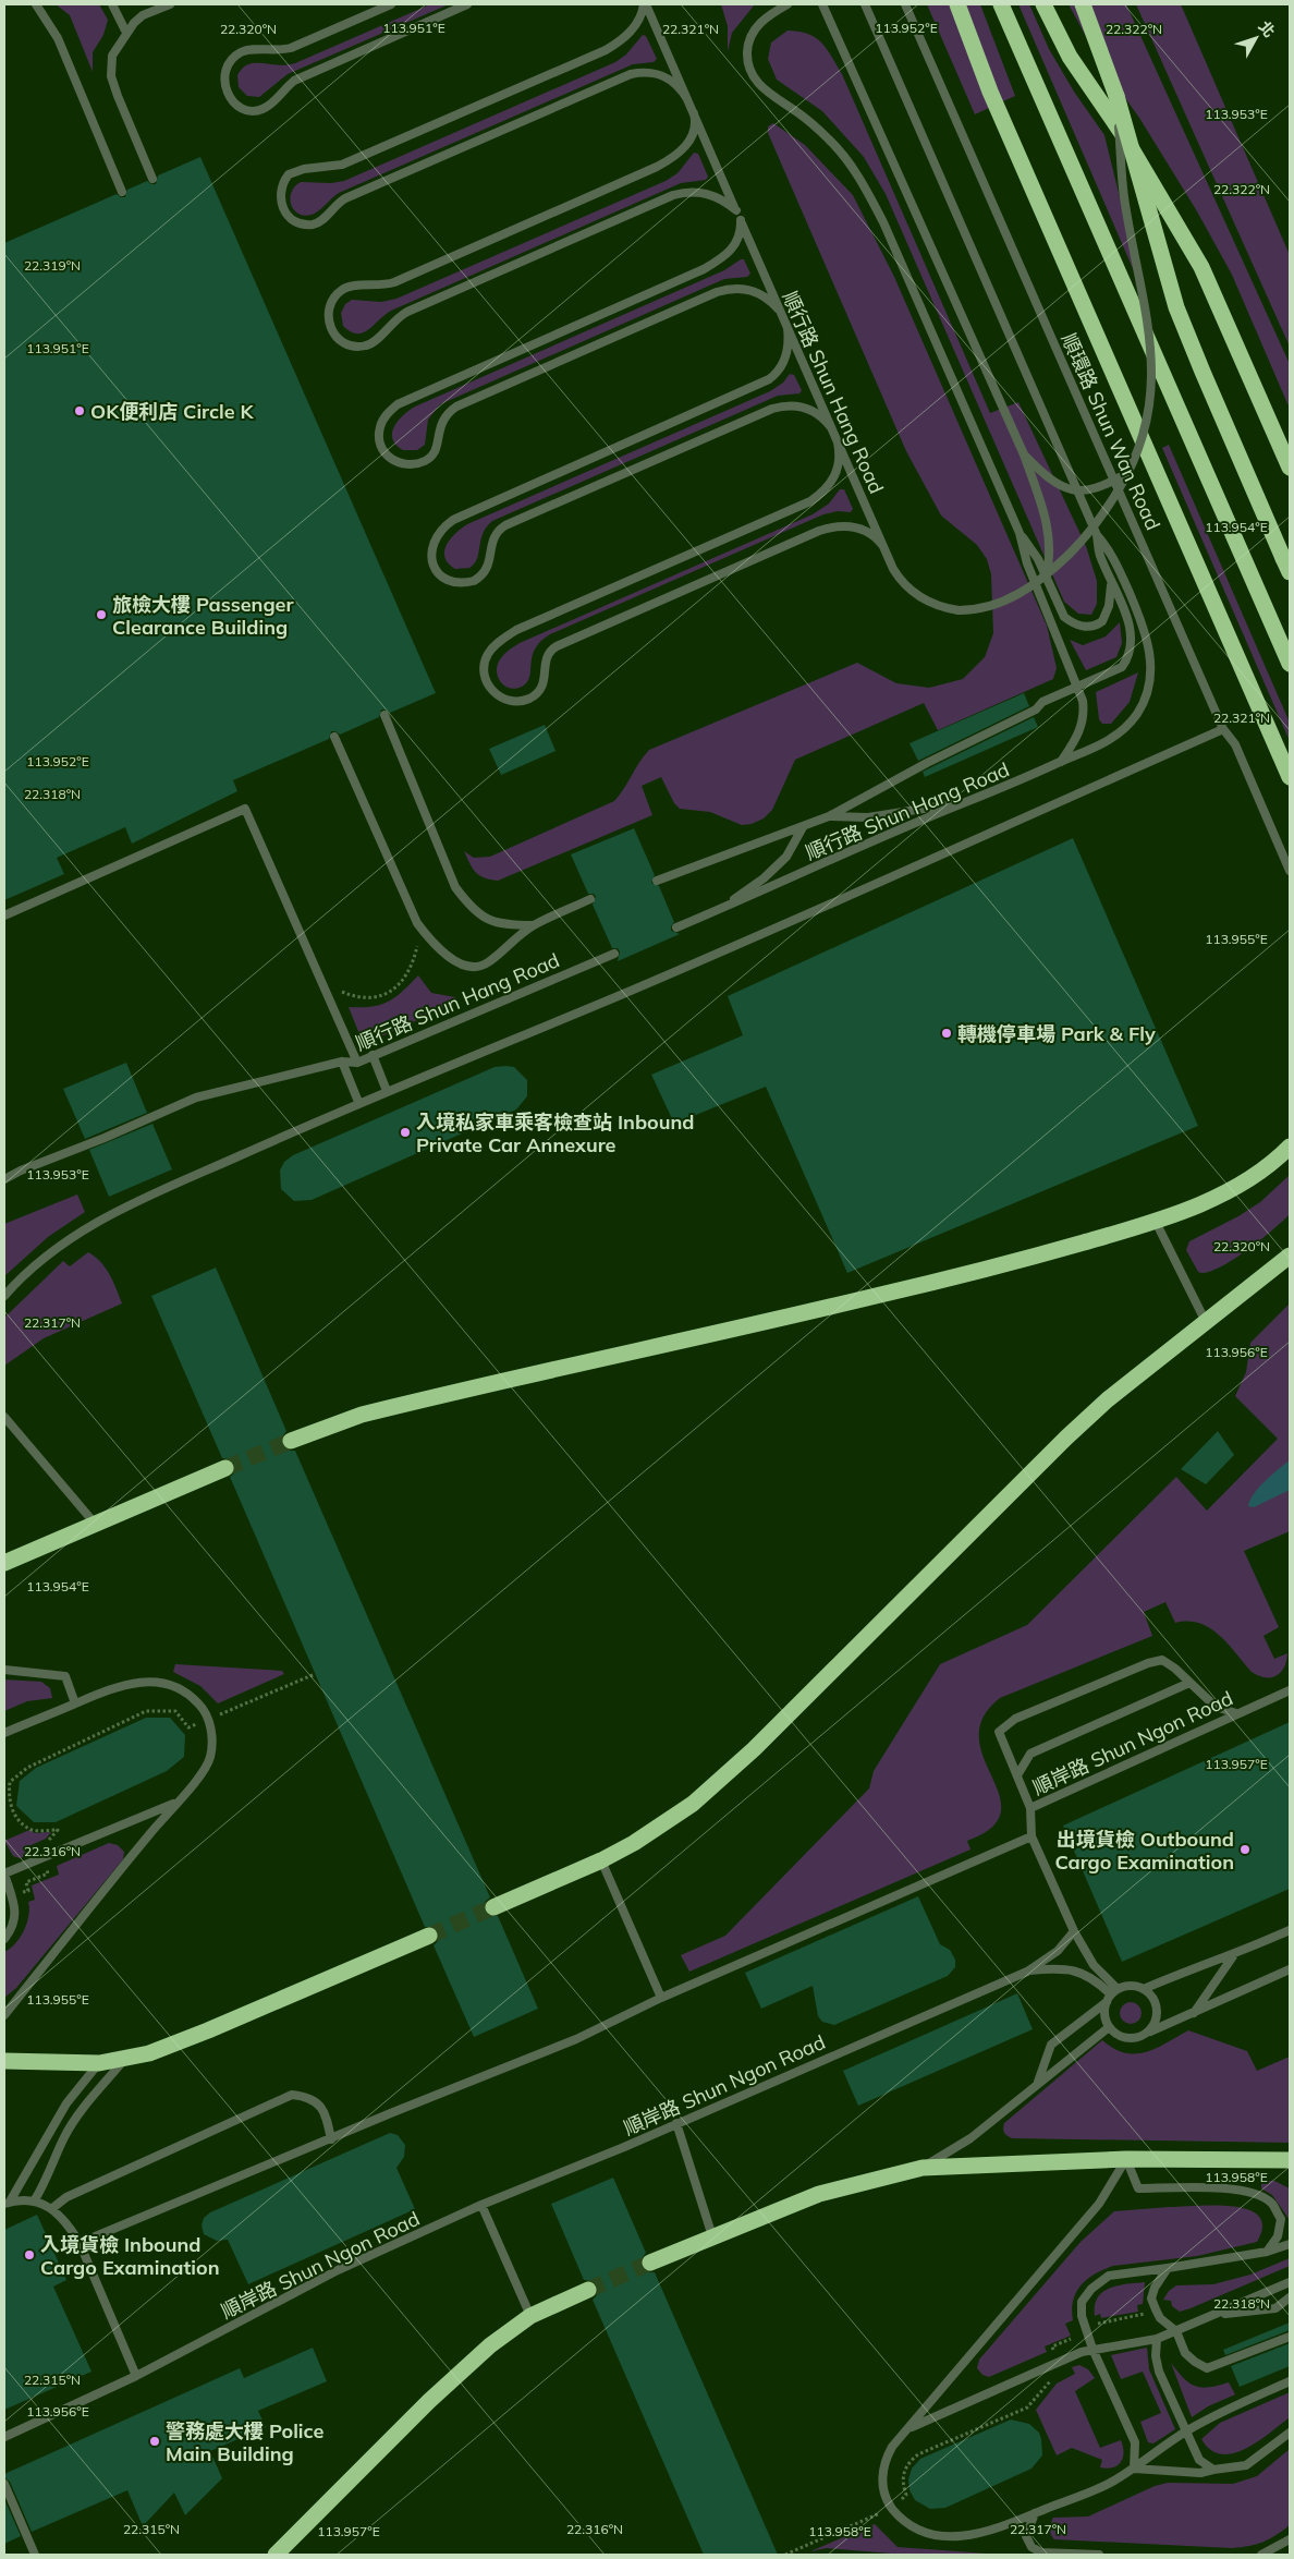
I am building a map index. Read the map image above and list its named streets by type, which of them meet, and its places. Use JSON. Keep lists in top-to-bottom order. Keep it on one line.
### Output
{"streets":{"lane":["順行路 Shun Hang Road","順環路 Shun Wan Road","順岸路 Shun Ngon Road"]},"places":["OK便利店 Circle K","旅檢大樓 Passenger Clearance Building","轉機停車場 Park & Fly","入境私家車乘客檢查站 Inbound Private Car Annexure","出境貨檢 Outbound Cargo Examination","入境貨檢 Inbound Cargo Examination","警務處大樓 Police Main Building"],"north":"top right","coordinates":["113.952°E","113.951°E","22.320°N","22.321°N","22.322°N","113.953°E","22.319°N","113.954°E","22.318°N","113.955°E","22.317°N","113.956°E","113.957°E","22.316°N","113.958°E","22.315°N"]}
